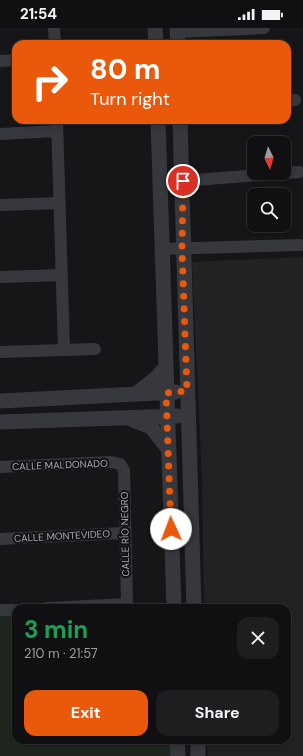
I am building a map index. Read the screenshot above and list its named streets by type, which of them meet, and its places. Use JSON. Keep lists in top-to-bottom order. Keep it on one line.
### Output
{"streets":{"street":["CALLE MALDONADO","CALLE RÍO NEGRO","CALLE MONTEVIDEO"]},"crossings":[["CALLE MALDONADO","CALLE RÍO NEGRO"],["CALLE RÍO NEGRO","CALLE MONTEVIDEO"]],"north":"bottom","page":{"status":"21:54","turn":["80 m","Turn right"],"heading":["3 min","210 m · 21:57"],"buttons":["Exit","Share"]}}
